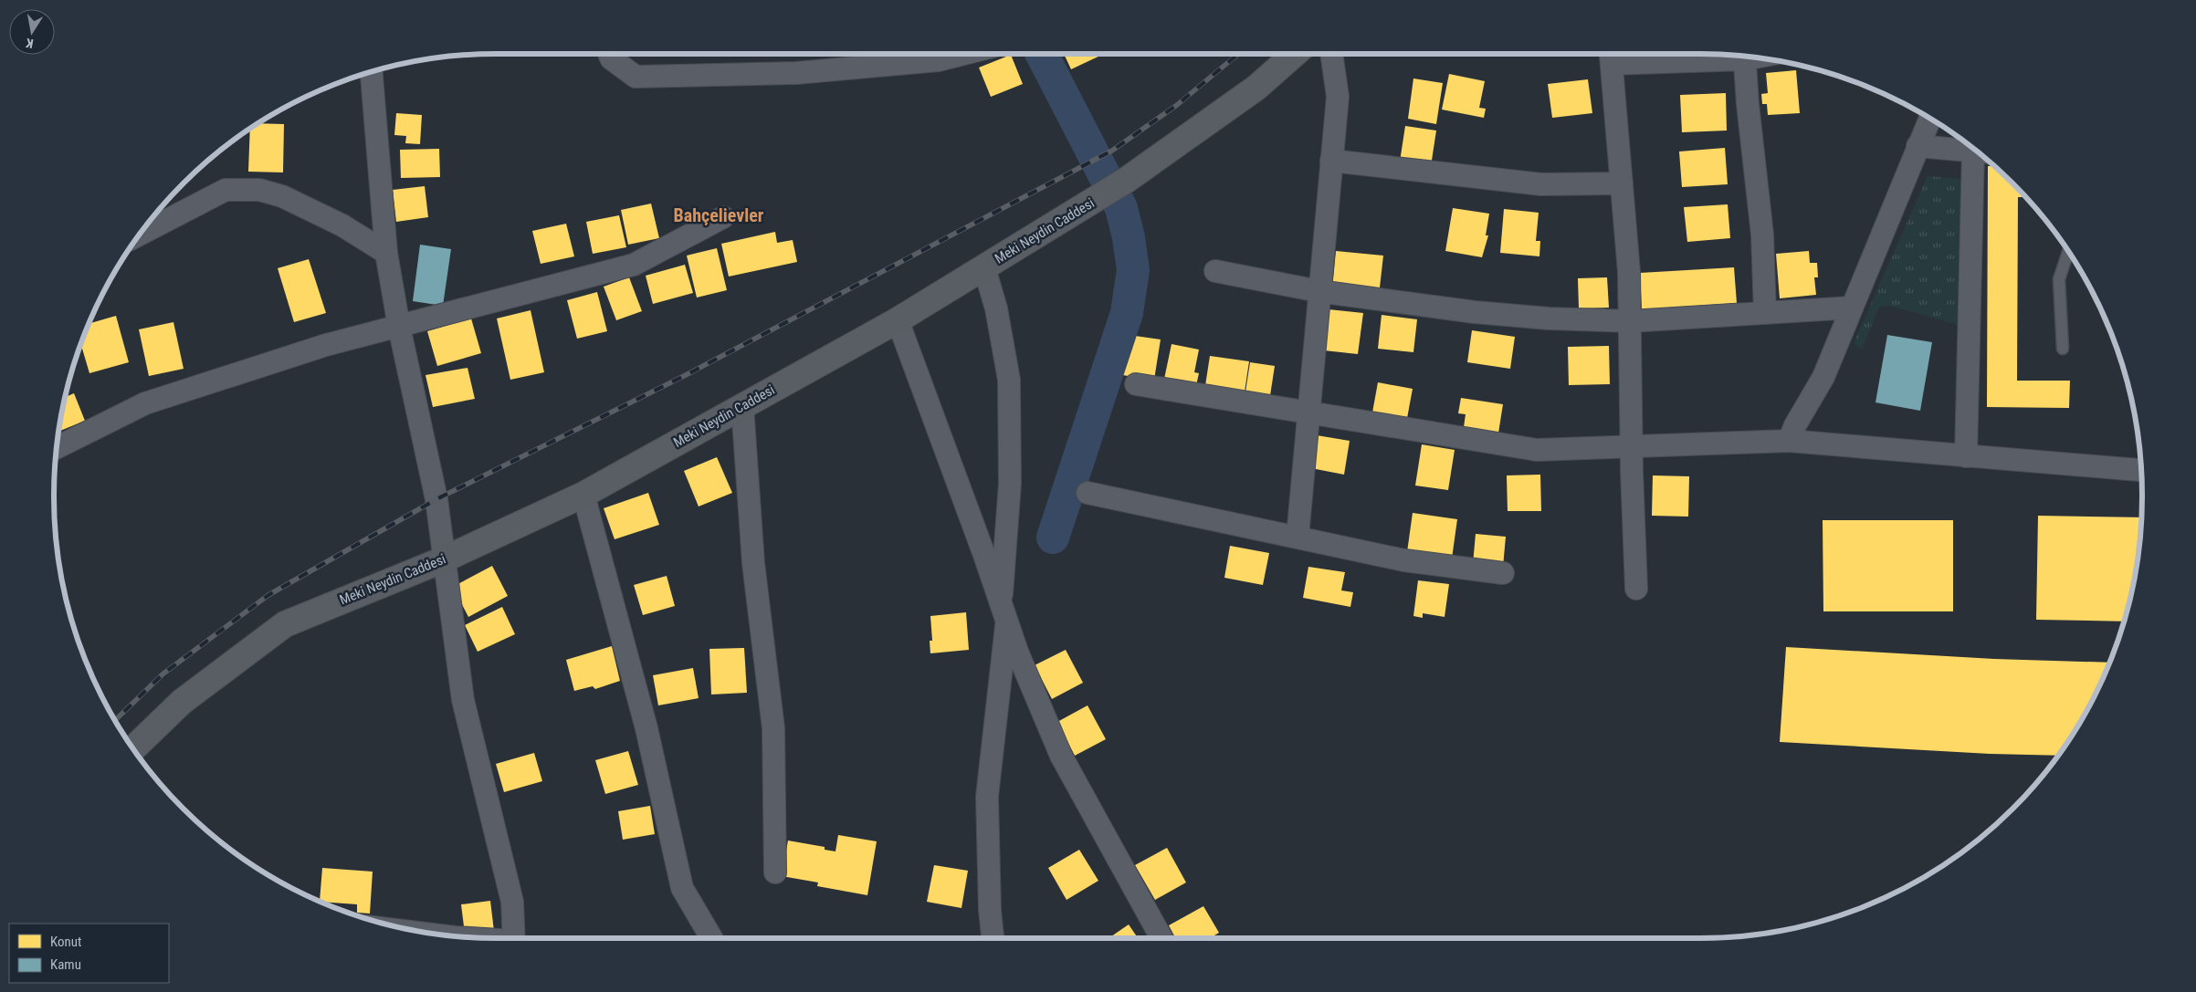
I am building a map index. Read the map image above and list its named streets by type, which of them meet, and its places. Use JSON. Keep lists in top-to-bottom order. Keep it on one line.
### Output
{"streets":{"street":["Meki Neydin Caddesi"]},"districts":["Bahçelievler"],"legend":["Konut","Kamu"],"north":"bottom"}
